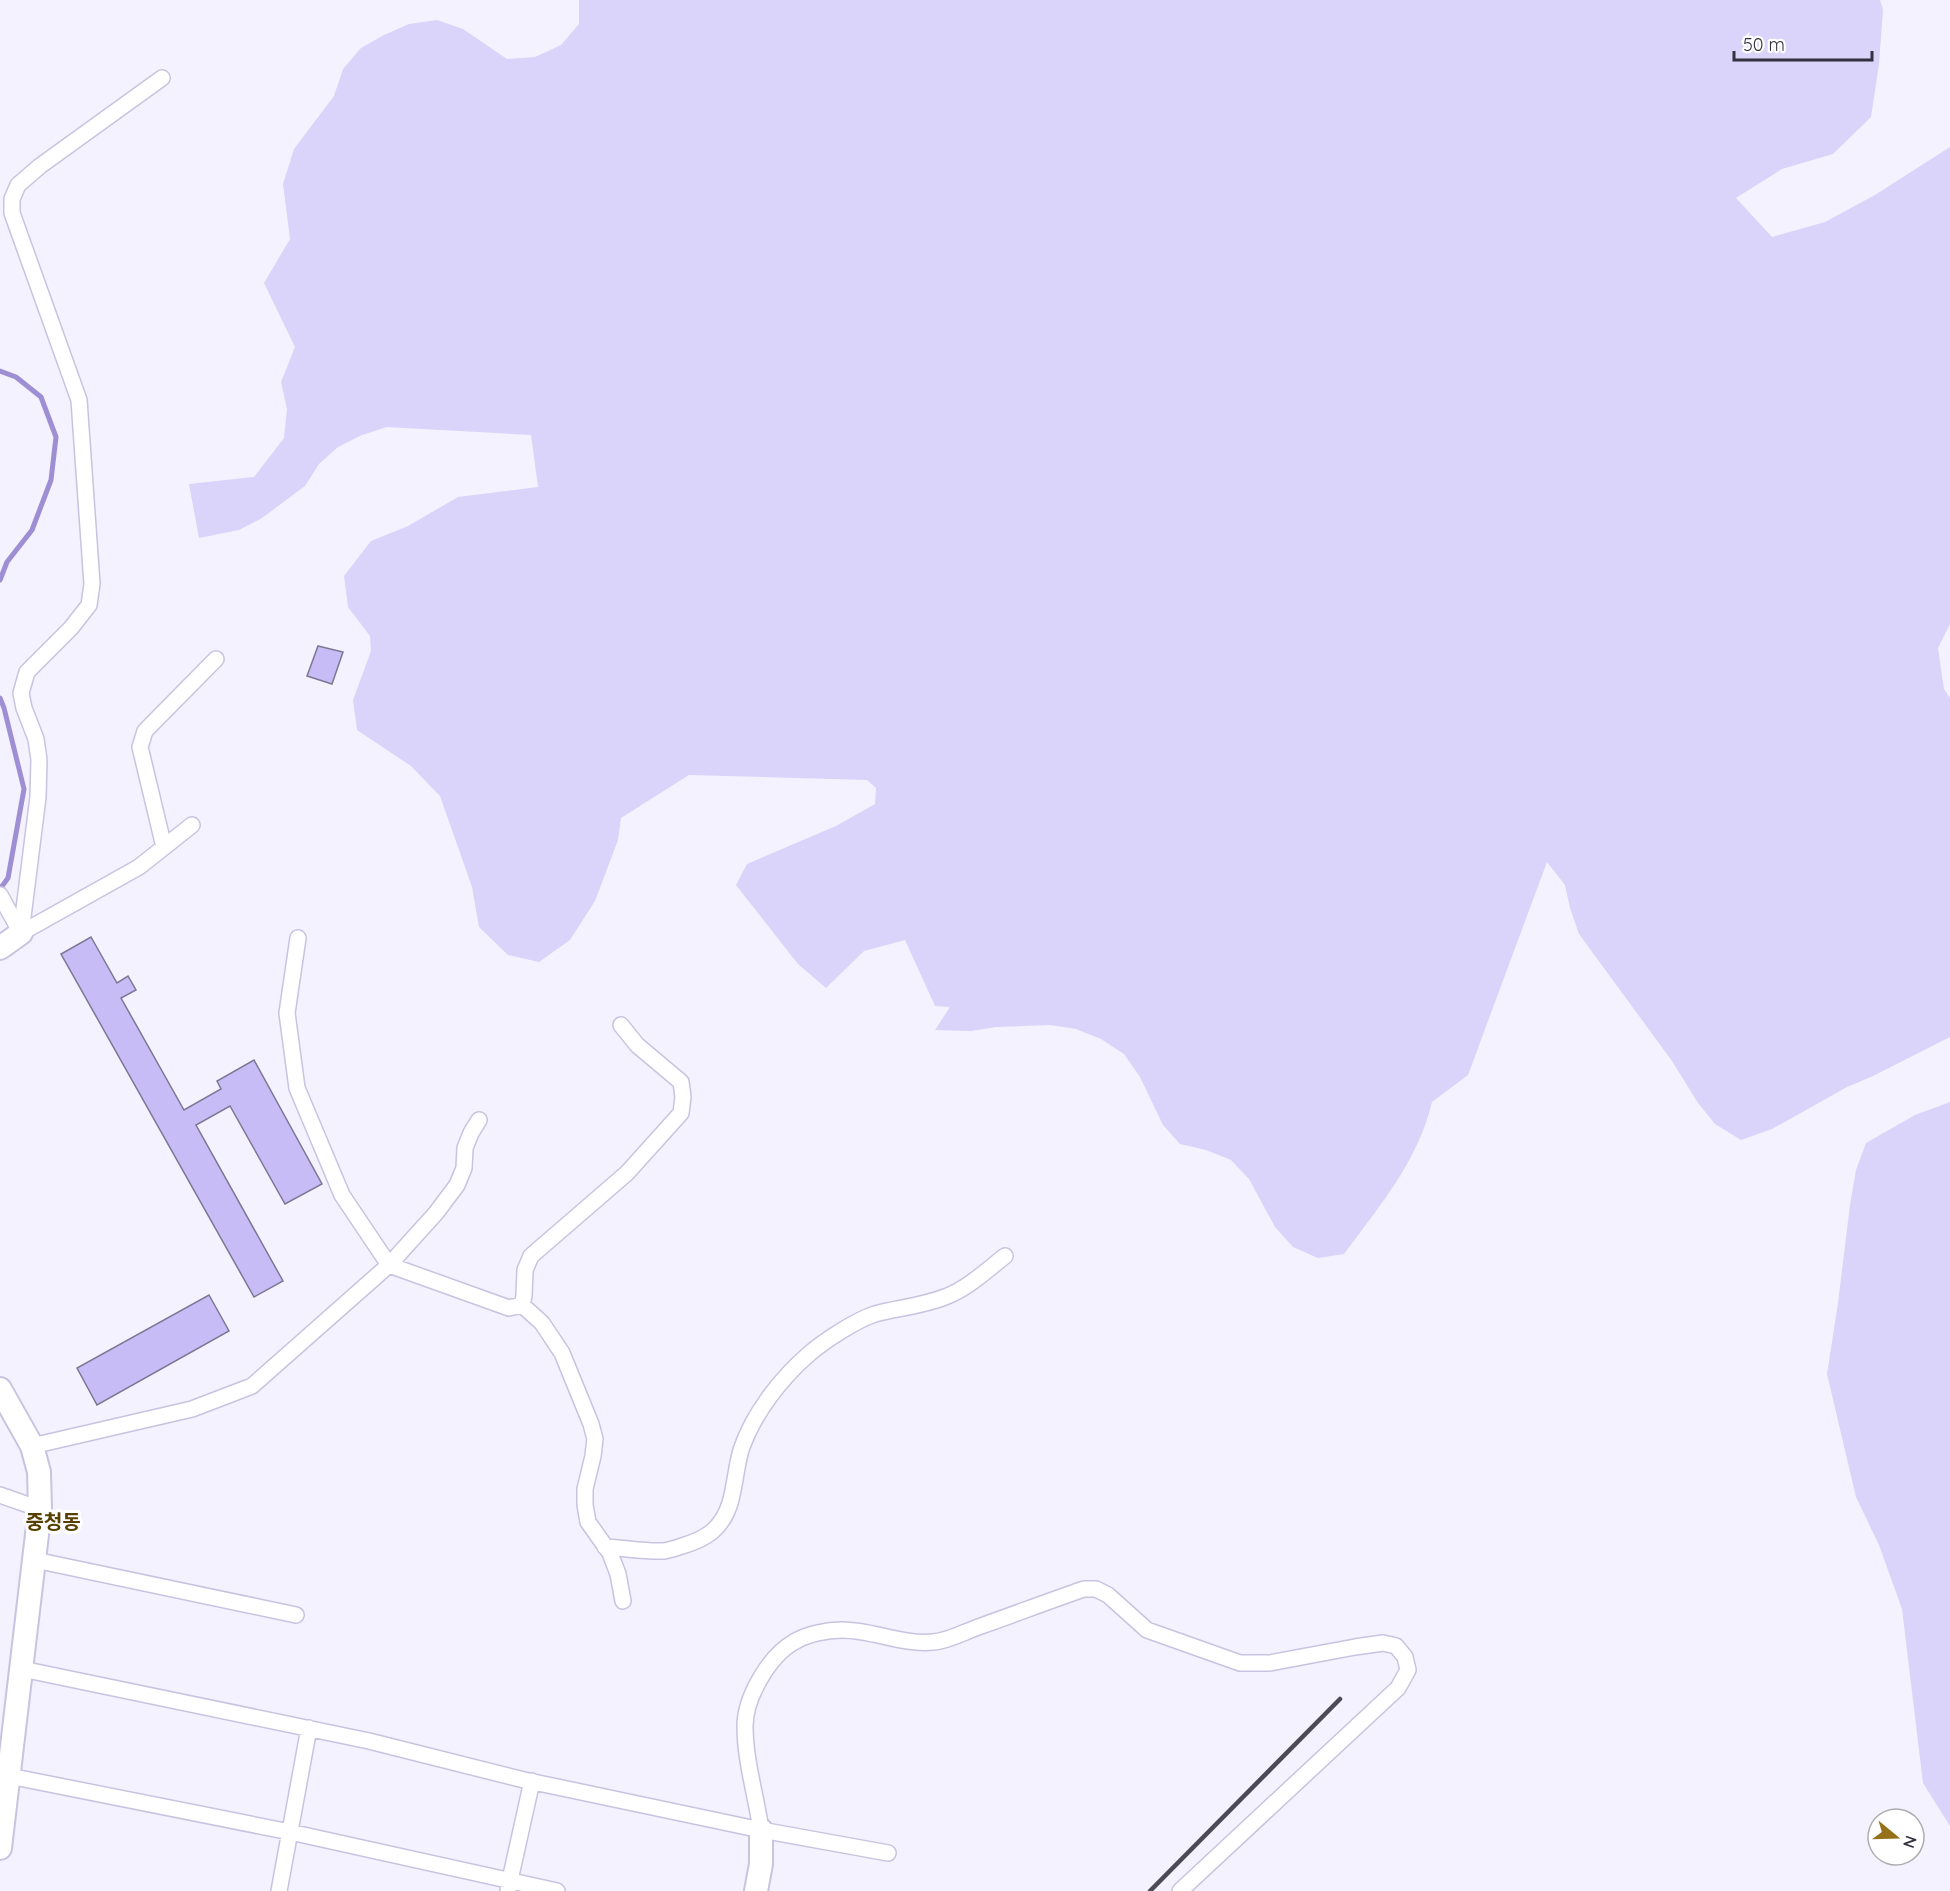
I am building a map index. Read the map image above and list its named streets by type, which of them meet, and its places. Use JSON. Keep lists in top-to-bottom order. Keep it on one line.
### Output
{"districts":["중청동"],"scale_bar":"50 m","north":"right"}
